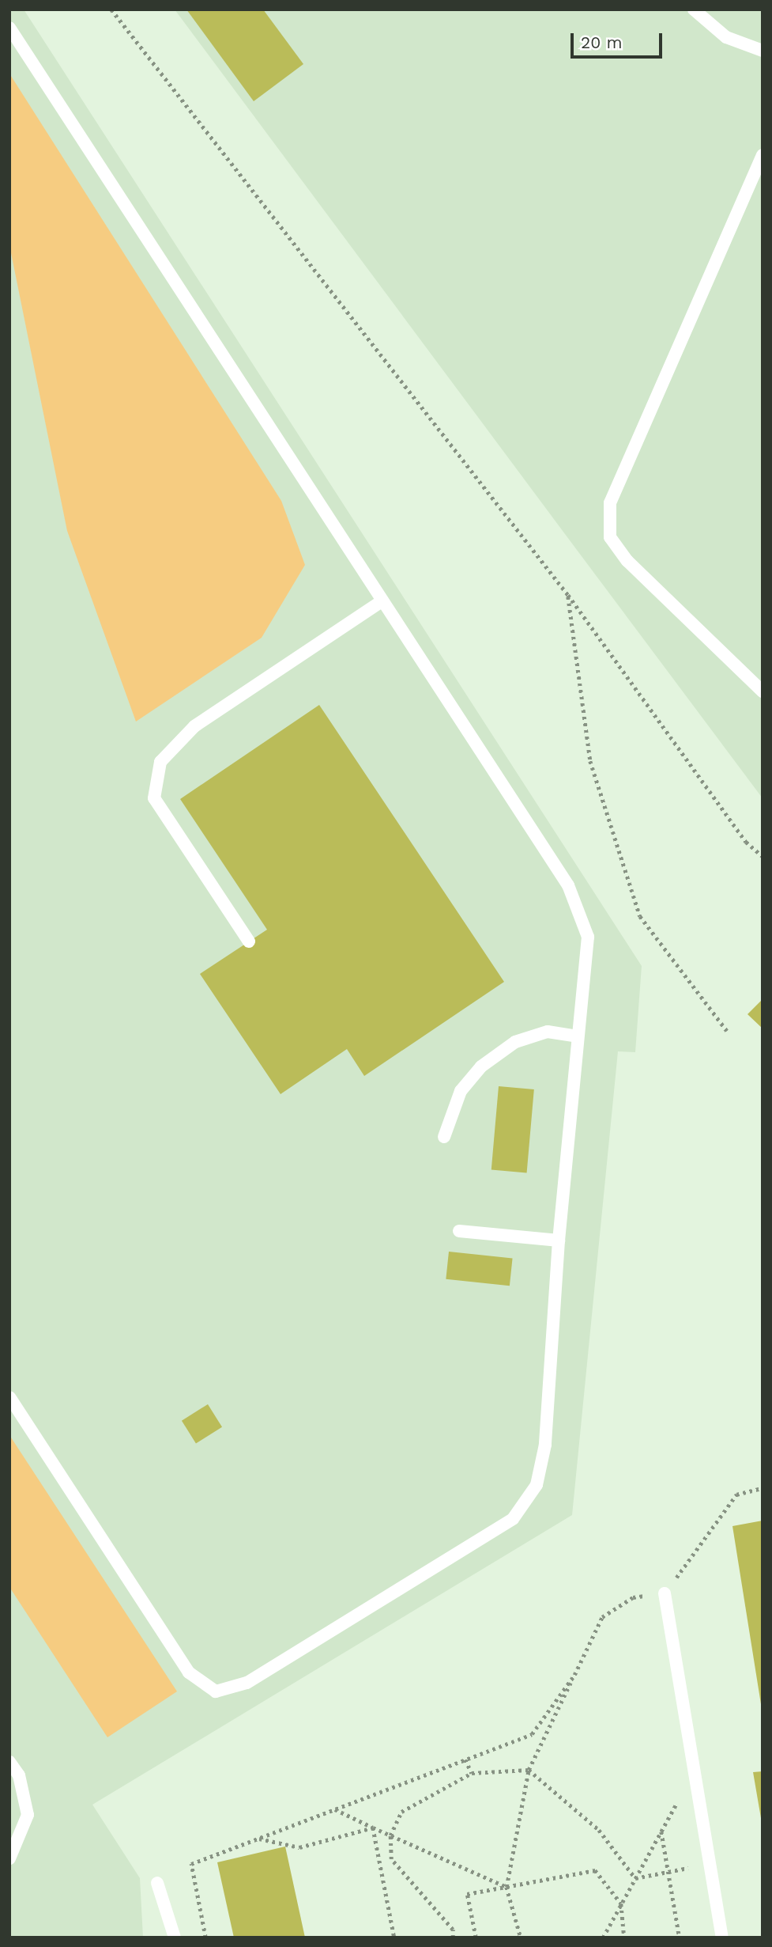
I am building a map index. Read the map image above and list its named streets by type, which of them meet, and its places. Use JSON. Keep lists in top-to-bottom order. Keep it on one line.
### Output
{"scale_bar":"20 m"}
